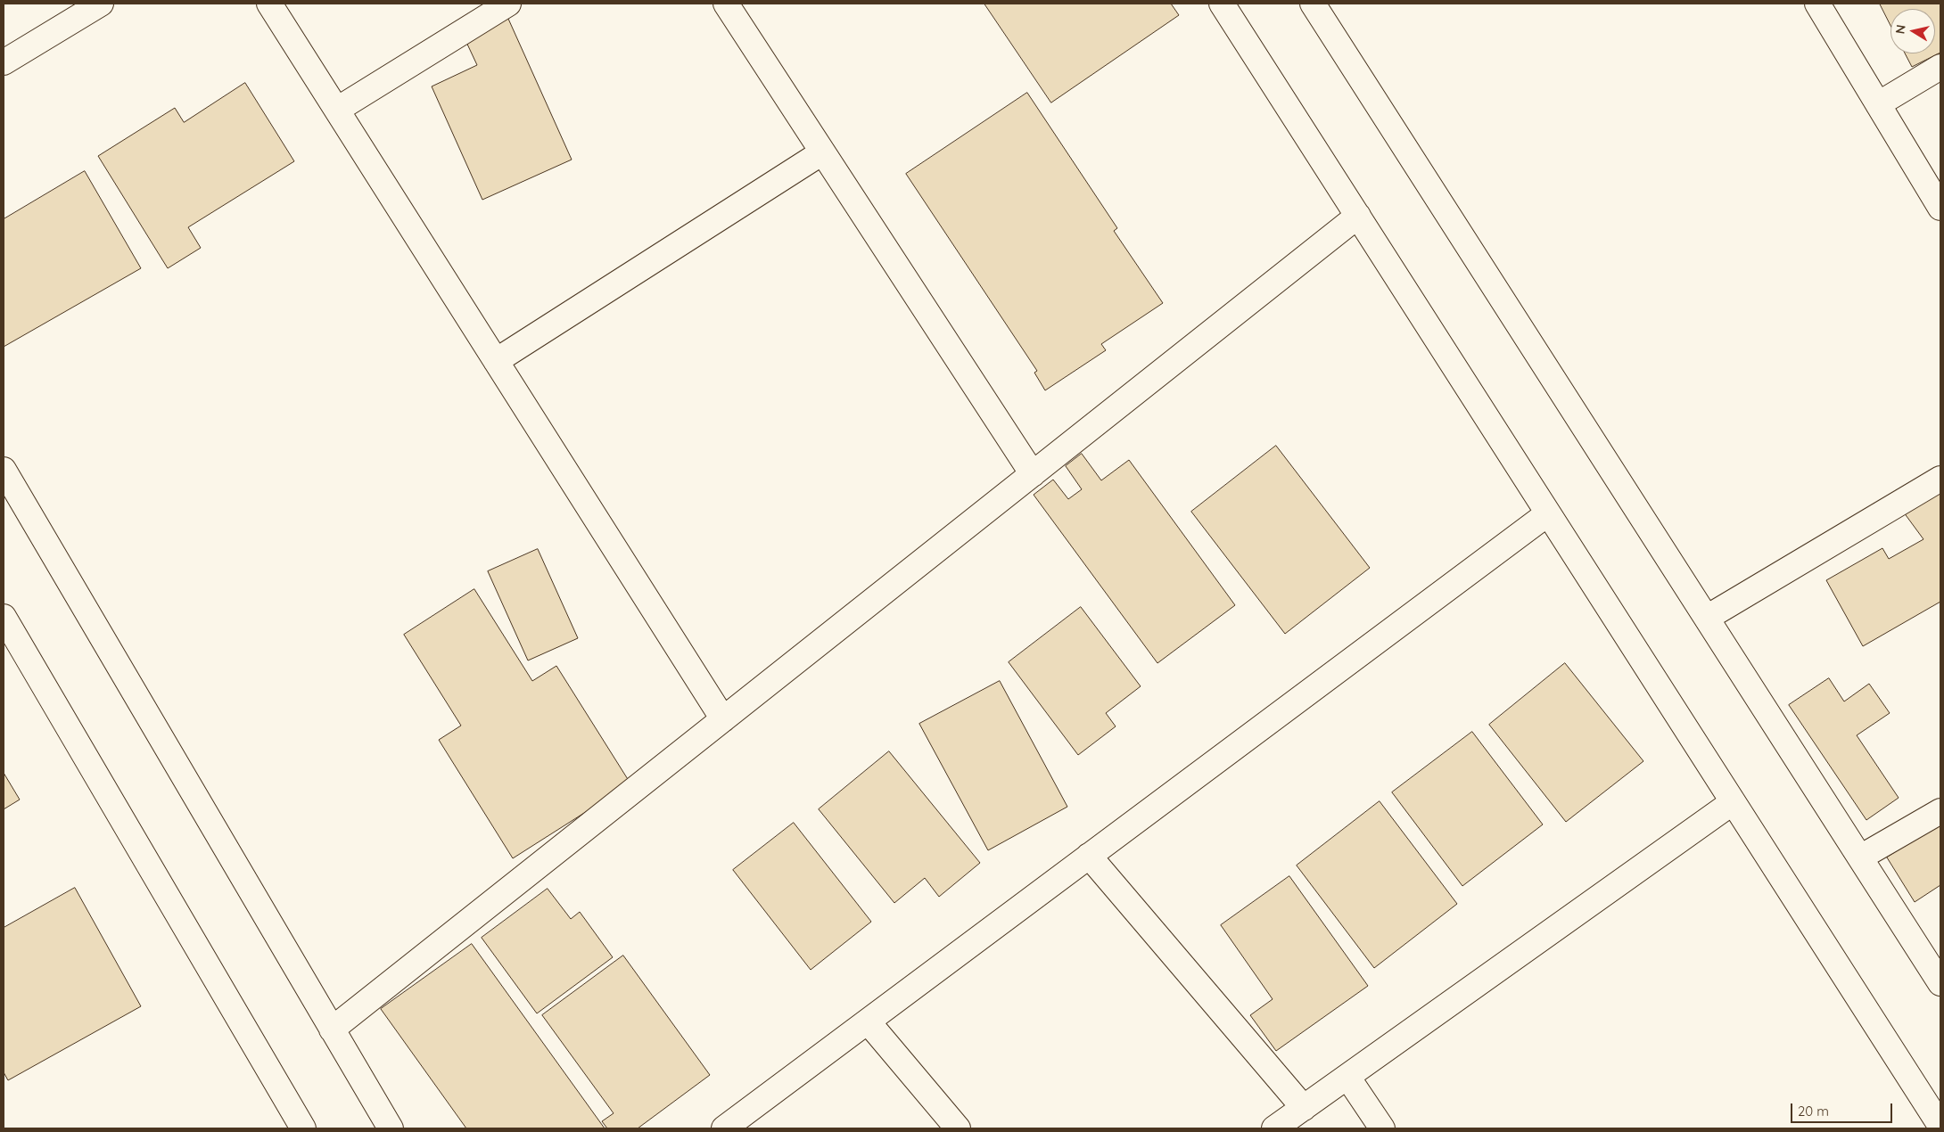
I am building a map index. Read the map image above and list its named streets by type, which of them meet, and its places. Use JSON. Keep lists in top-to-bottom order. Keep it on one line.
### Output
{"scale_bar":"20 m","north":"left"}
